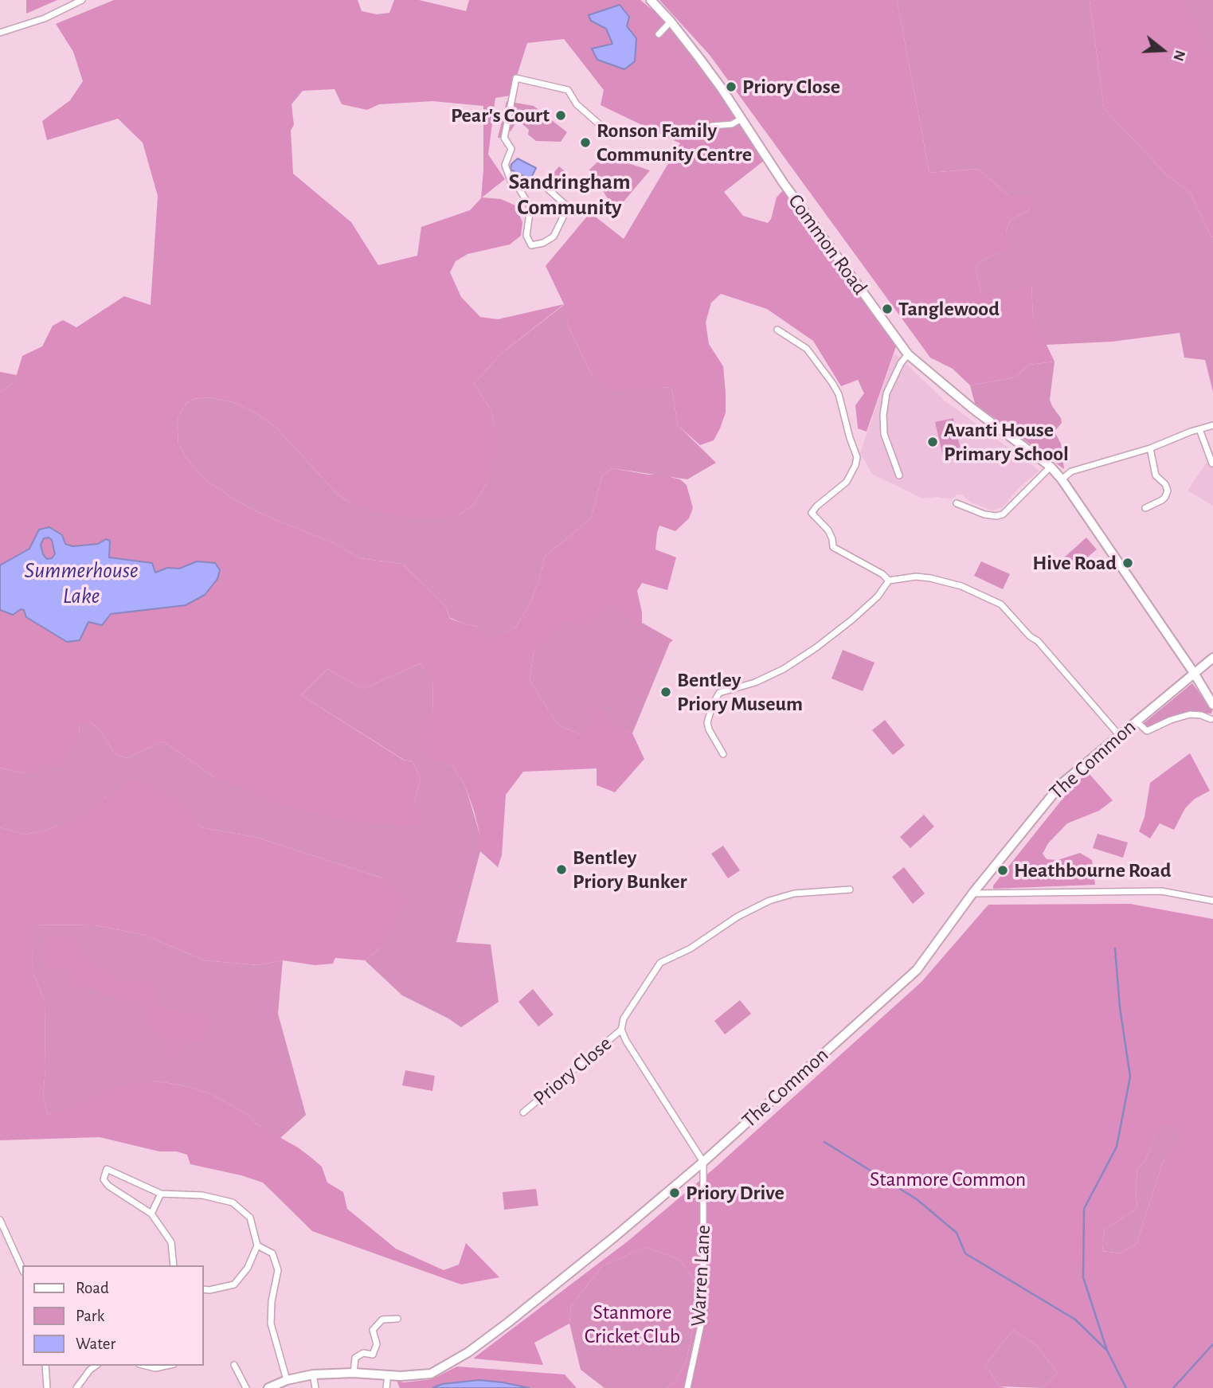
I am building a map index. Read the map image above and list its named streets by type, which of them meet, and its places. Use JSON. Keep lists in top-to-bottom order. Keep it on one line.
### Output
{"streets":{"main road":["Common Road","The Common"],"street":["Priory Close","Warren Lane"]},"crossings":[["Common Road","The Common"],["The Common","Warren Lane"]],"districts":["Sandringham Community"],"water":["Summerhouse Lake"],"parks":["Stanmore Common","Stanmore Cricket Club"],"places":["Priory Close","Pear's Court","Ronson Family Community Centre","Tanglewood","Avanti House Primary School","Hive Road","Bentley Priory Museum","Bentley Priory Bunker","Heathbourne Road","Priory Drive"],"legend":["Road","Park","Water"],"north":"right"}
